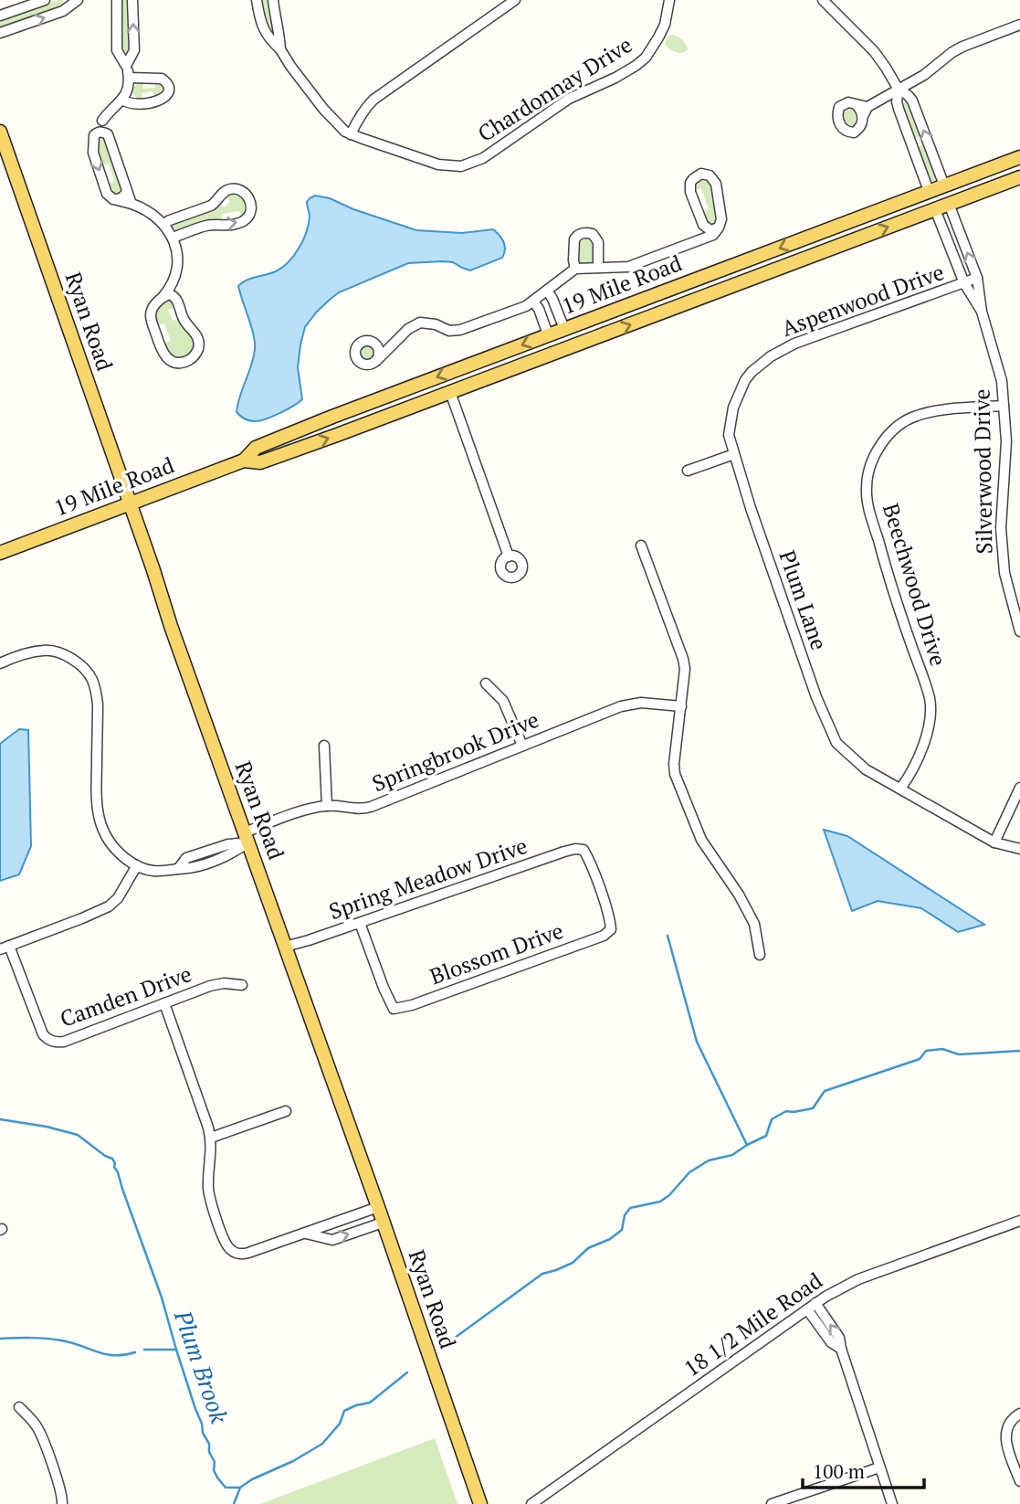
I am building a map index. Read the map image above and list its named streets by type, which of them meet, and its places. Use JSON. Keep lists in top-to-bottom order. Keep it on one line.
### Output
{"streets":{"main road":["19 Mile Road","Ryan Road"],"street":["Chardonnay Drive","Aspenwood Drive","Silverwood Drive","Beechwood Drive","Plum Lane","Springbrook Drive","Spring Meadow Drive","Blossom Drive","Camden Drive","18 1/2 Mile Road"]},"crossings":[["19 Mile Road","Ryan Road"],["19 Mile Road","Silverwood Drive"],["Aspenwood Drive","Silverwood Drive"],["Aspenwood Drive","Plum Lane"],["Ryan Road","Springbrook Drive"],["Ryan Road","Spring Meadow Drive"],["Silverwood Drive","Beechwood Drive"],["Beechwood Drive","Plum Lane"],["Spring Meadow Drive","Blossom Drive"]],"water":["Plum Brook"],"scale_bar":"100 m"}
